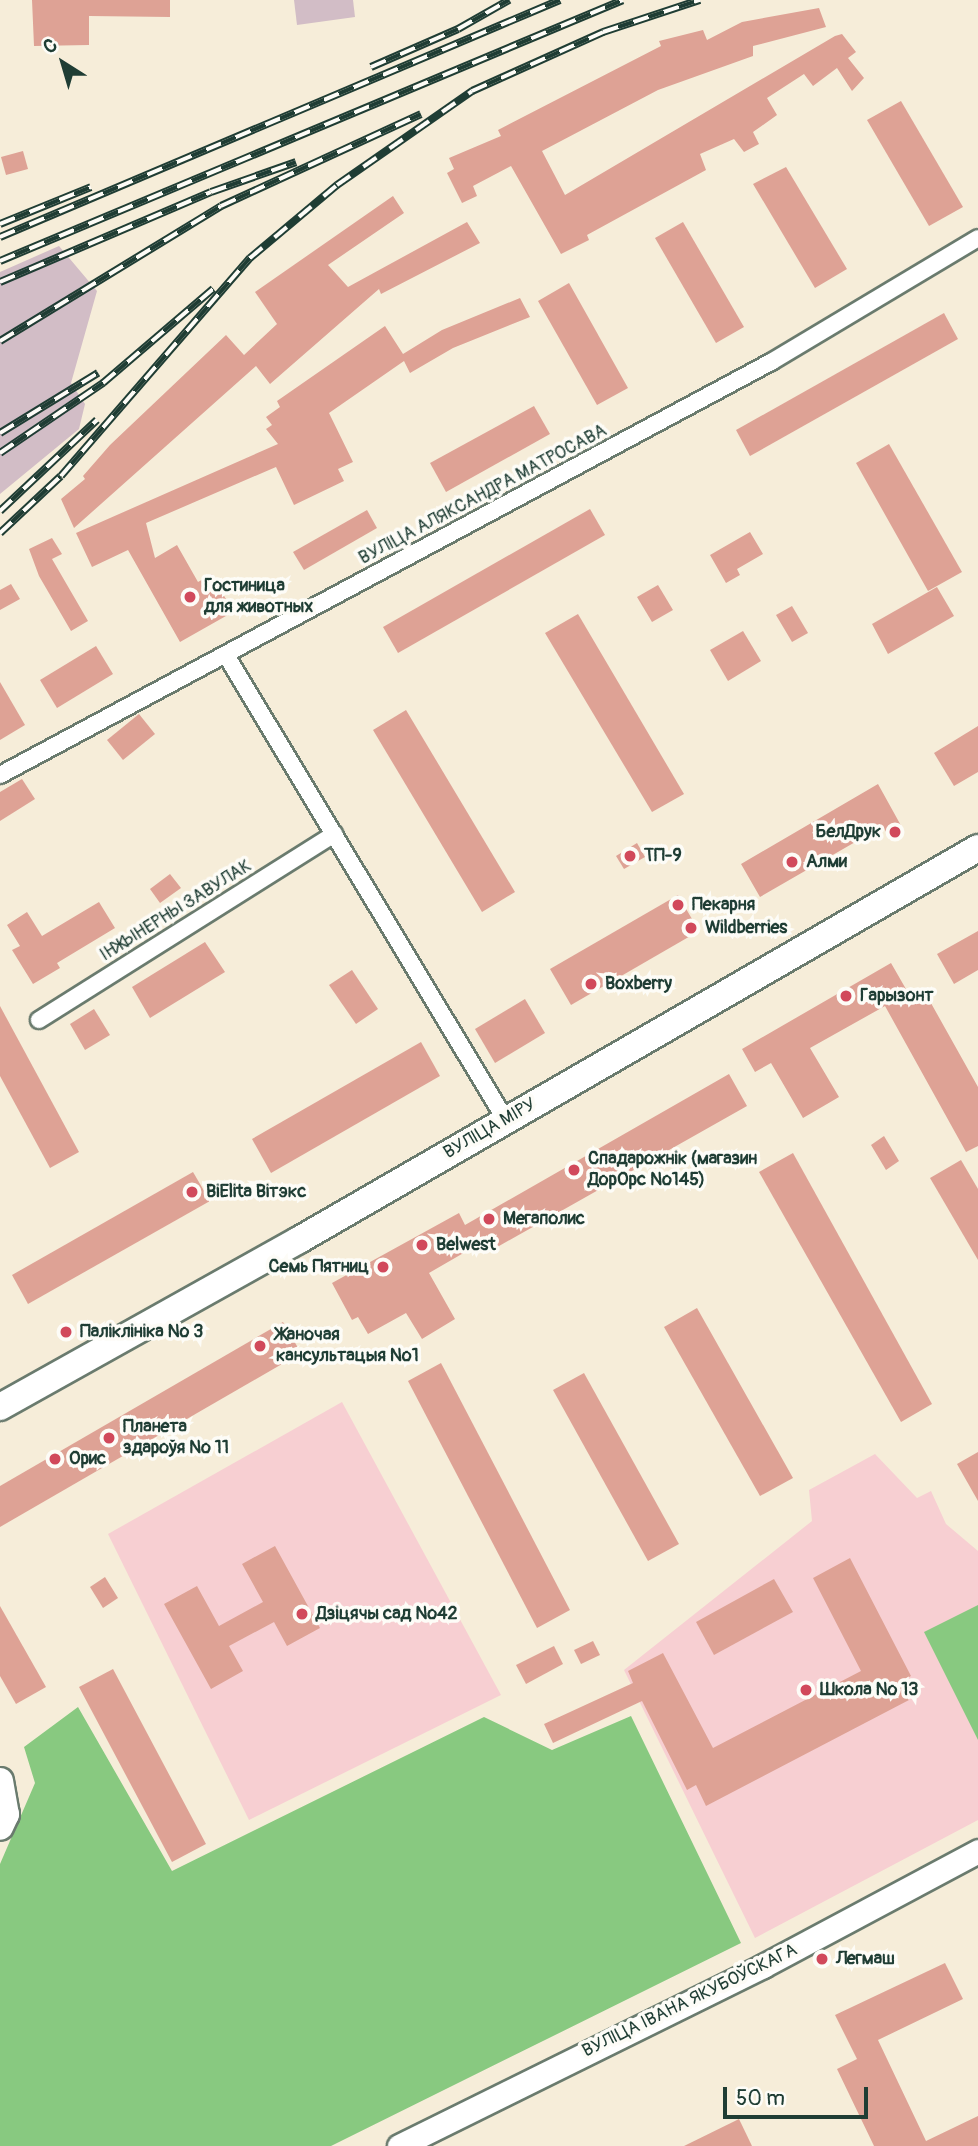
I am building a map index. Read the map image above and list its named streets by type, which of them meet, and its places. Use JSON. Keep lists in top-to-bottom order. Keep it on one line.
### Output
{"streets":{"main road":["ВУЛІЦА МІРУ"],"street":["ВУЛІЦА АЛЯКСАНДРА МАТРОСАВА","ІНЖЫНЕРНЫ ЗАВУЛАК","ВУЛІЦА ІВАНА ЯКУБОЎСКАГА"]},"places":["Гостиница для животных","БелДрук","ТП-9","Алми","Пекарня","Wildberries","Boxberry","Гарызонт","Спадарожнік (магазин ДорОрс №145)","ВiElita Вітэкс","Мегаполис","Belwest","Семь Пятниц","Паліклініка № 3","Жаночая кансультацыя №1","Планета здароўя № 11","Орис","Дзіцячы сад №42","Школа № 13","Легмаш"],"scale_bar":"50 m","north":"top left"}
